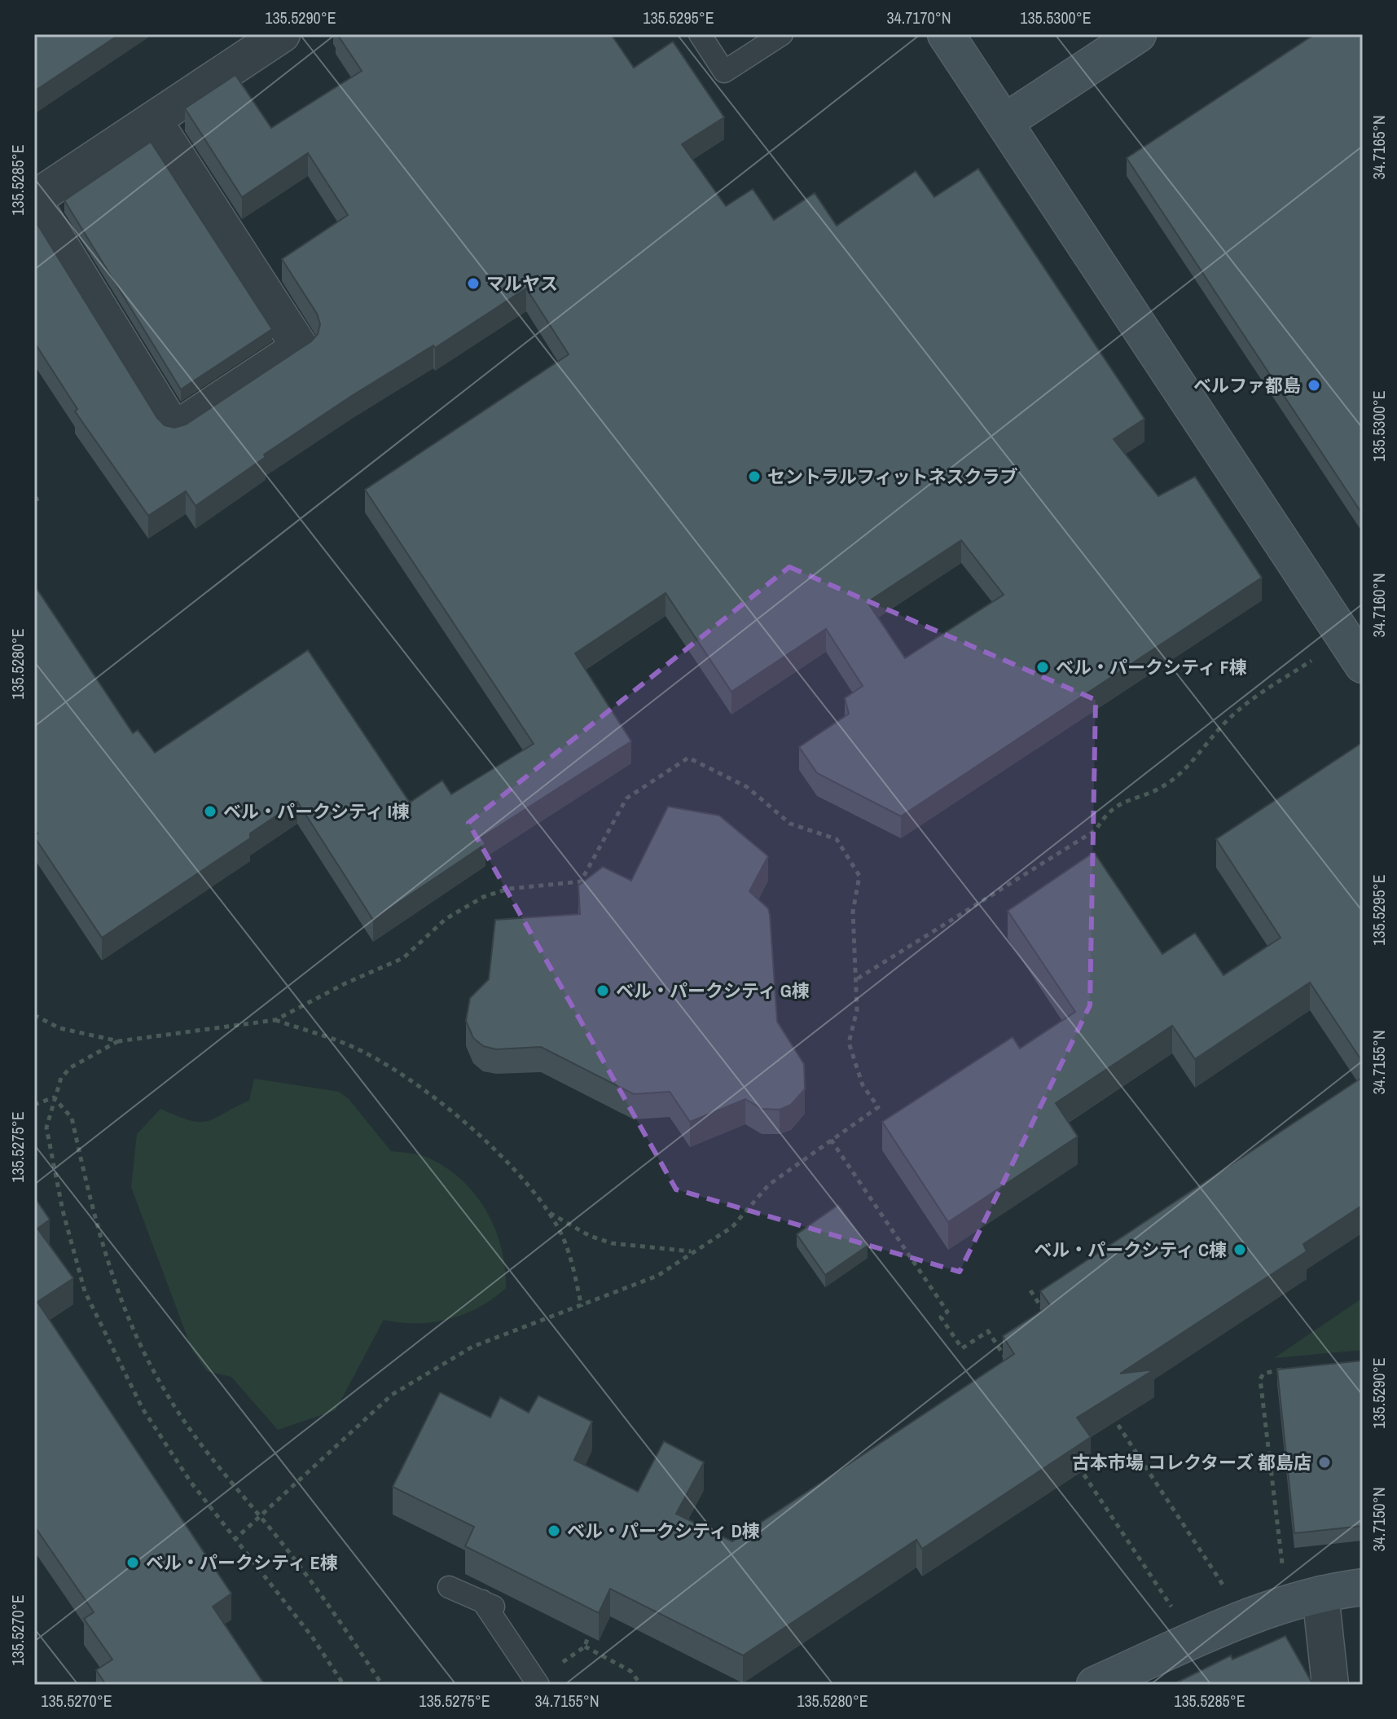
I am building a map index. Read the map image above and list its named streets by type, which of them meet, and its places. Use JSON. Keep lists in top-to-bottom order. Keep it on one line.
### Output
{"places":["マルヤス","ベルファ都島","セントラルフィットネスクラブ","ベル・パークシティ F棟","ベル・パークシティ I棟","ベル・パークシティ G棟","ベル・パークシティ C棟","古本市場 コレクターズ 都島店","ベル・パークシティ D棟","ベル・パークシティ E棟"],"coordinates":["135.5290°E","135.5295°E","34.7170°N","135.5300°E","34.7165°N","135.5285°E","34.7160°N","135.5280°E","34.7155°N","135.5275°E","34.7150°N","135.5270°E"]}
